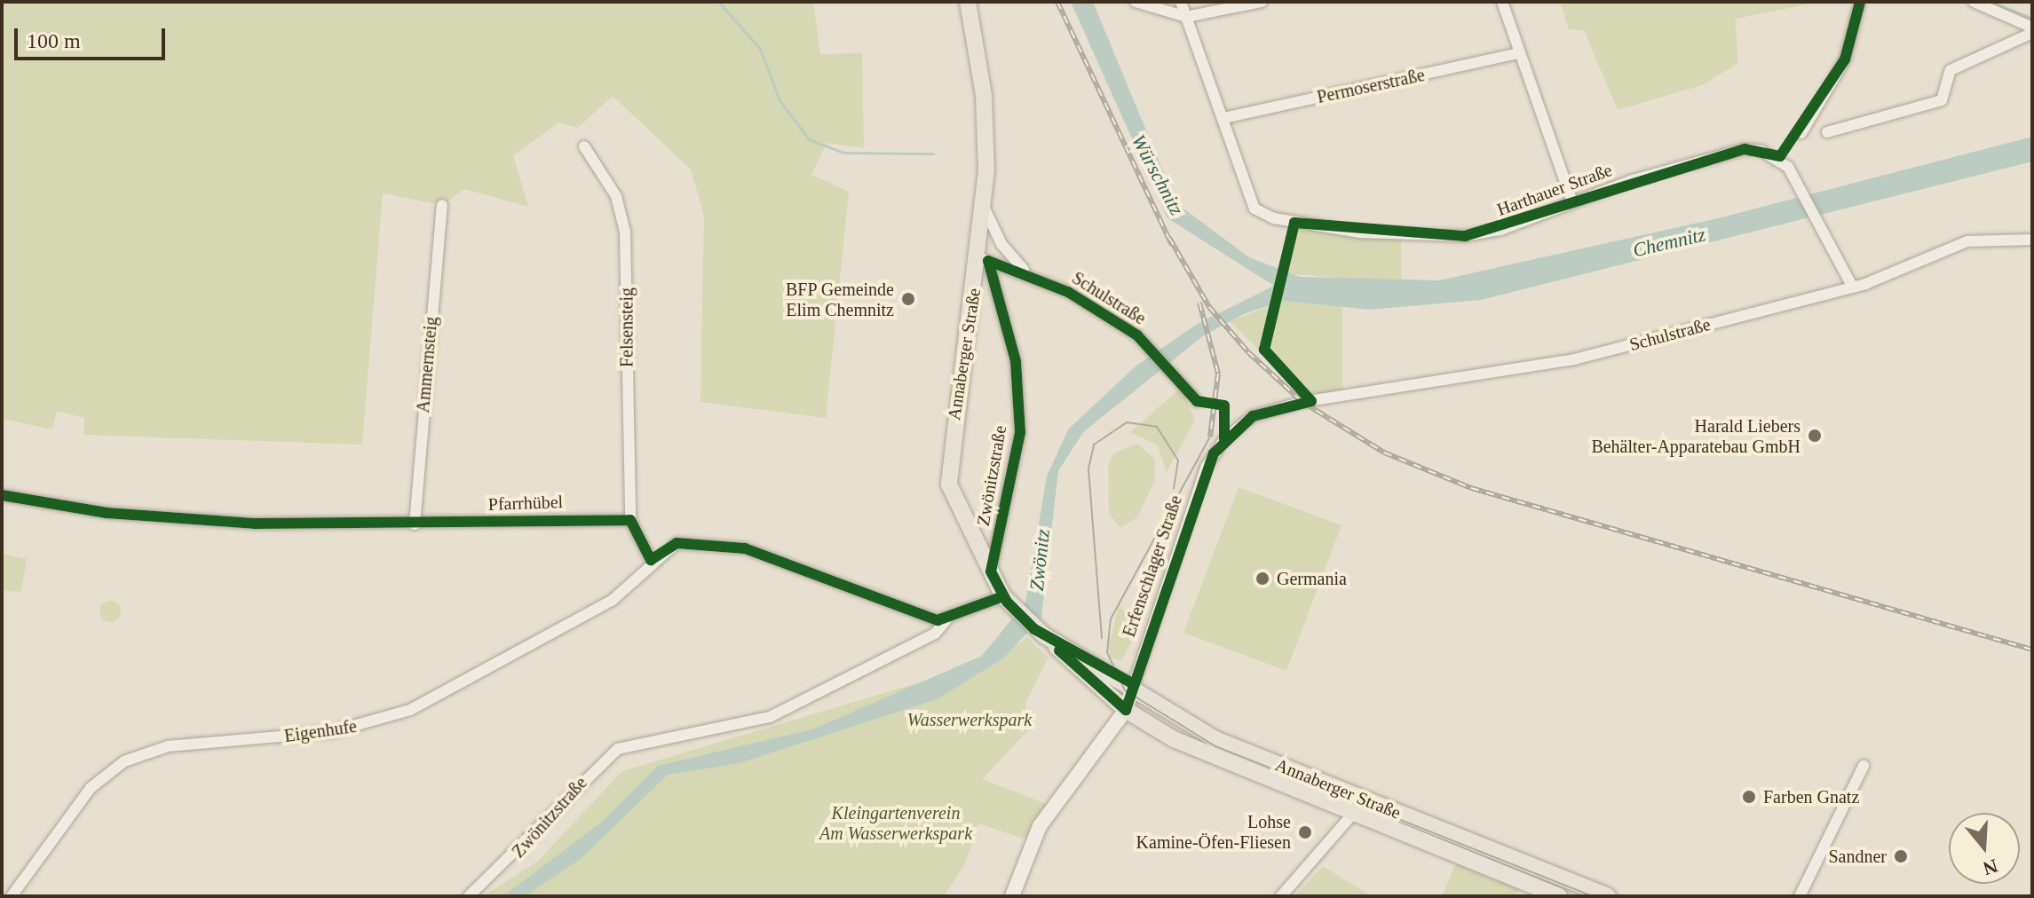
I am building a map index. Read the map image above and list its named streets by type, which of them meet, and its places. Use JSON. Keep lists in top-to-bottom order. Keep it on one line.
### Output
{"streets":{"main road":["Annaberger Straße","Erfenschlager Straße"],"street":["Permoserstraße","Harthauer Straße","Schulstraße","Felsensteig","Ammernsteig","Zwönitzstraße","Pfarrhübel","Eigenhufe"]},"crossings":[["Permoserstraße","Harthauer Straße"],["Harthauer Straße","Schulstraße"],["Schulstraße","Annaberger Straße"],["Schulstraße","Zwönitzstraße"],["Schulstraße","Erfenschlager Straße"],["Felsensteig","Pfarrhübel"],["Annaberger Straße","Zwönitzstraße"],["Annaberger Straße","Erfenschlager Straße"],["Ammernsteig","Pfarrhübel"]],"water":["Würschnitz","Chemnitz","Zwönitz"],"parks":["Wasserwerkspark","Kleingartenverein Am Wasserwerkspark"],"places":["BFP Gemeinde Elim Chemnitz","Harald Liebers Behälter-Apparatebau GmbH","Germania","Farben Gnatz","Lohse Kamine-Öfen-Fliesen","Sandner"],"scale_bar":"100 m","north":"bottom"}
